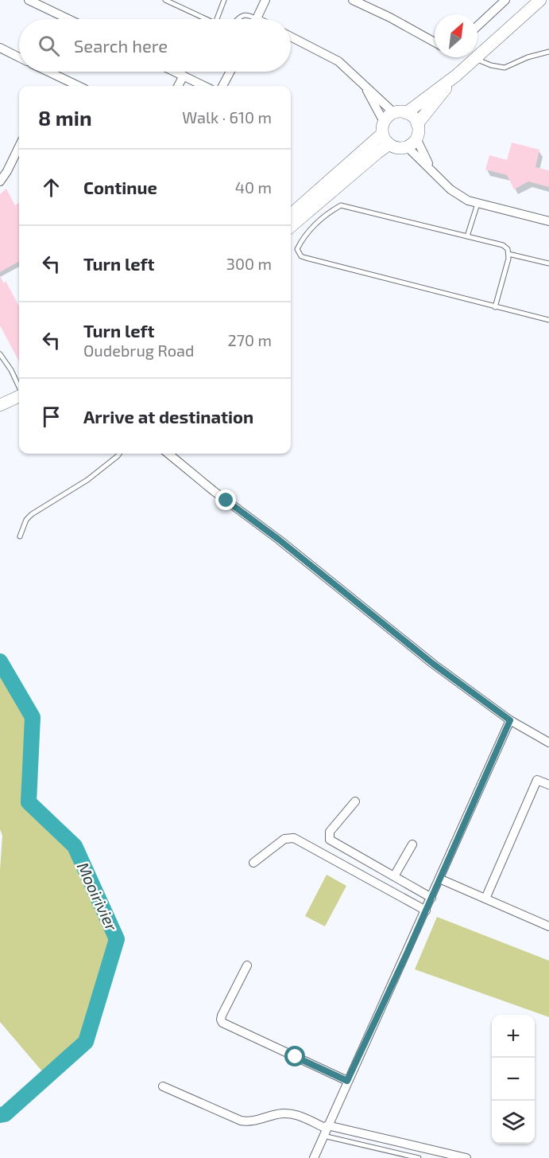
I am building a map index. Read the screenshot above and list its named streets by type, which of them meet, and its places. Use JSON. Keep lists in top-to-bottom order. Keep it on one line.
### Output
{"water":["Mooirivier"],"north":"top right","page":{"search":"Search here","heading":["8 min","Walk · 610 m"],"list":[["Continue","40 m"],["Turn left","300 m"],["Turn left","Oudebrug Road","270 m"],"Arrive at destination"],"map_buttons":["+","−"]}}
